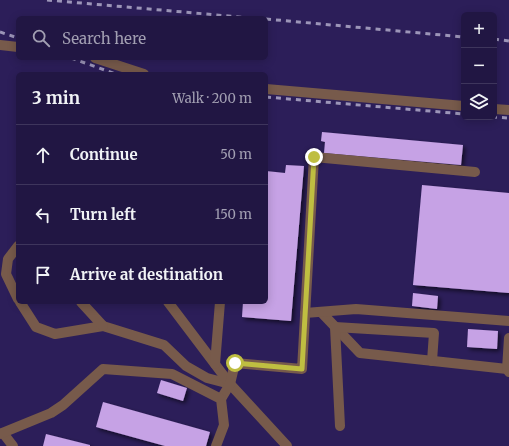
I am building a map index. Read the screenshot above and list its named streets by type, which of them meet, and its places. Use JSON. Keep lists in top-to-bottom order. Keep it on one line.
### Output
{"page":{"map_buttons":["+","−"],"search":"Search here","heading":["3 min","Walk · 200 m"],"list":[["Continue","50 m"],["Turn left","150 m"],"Arrive at destination"]}}
